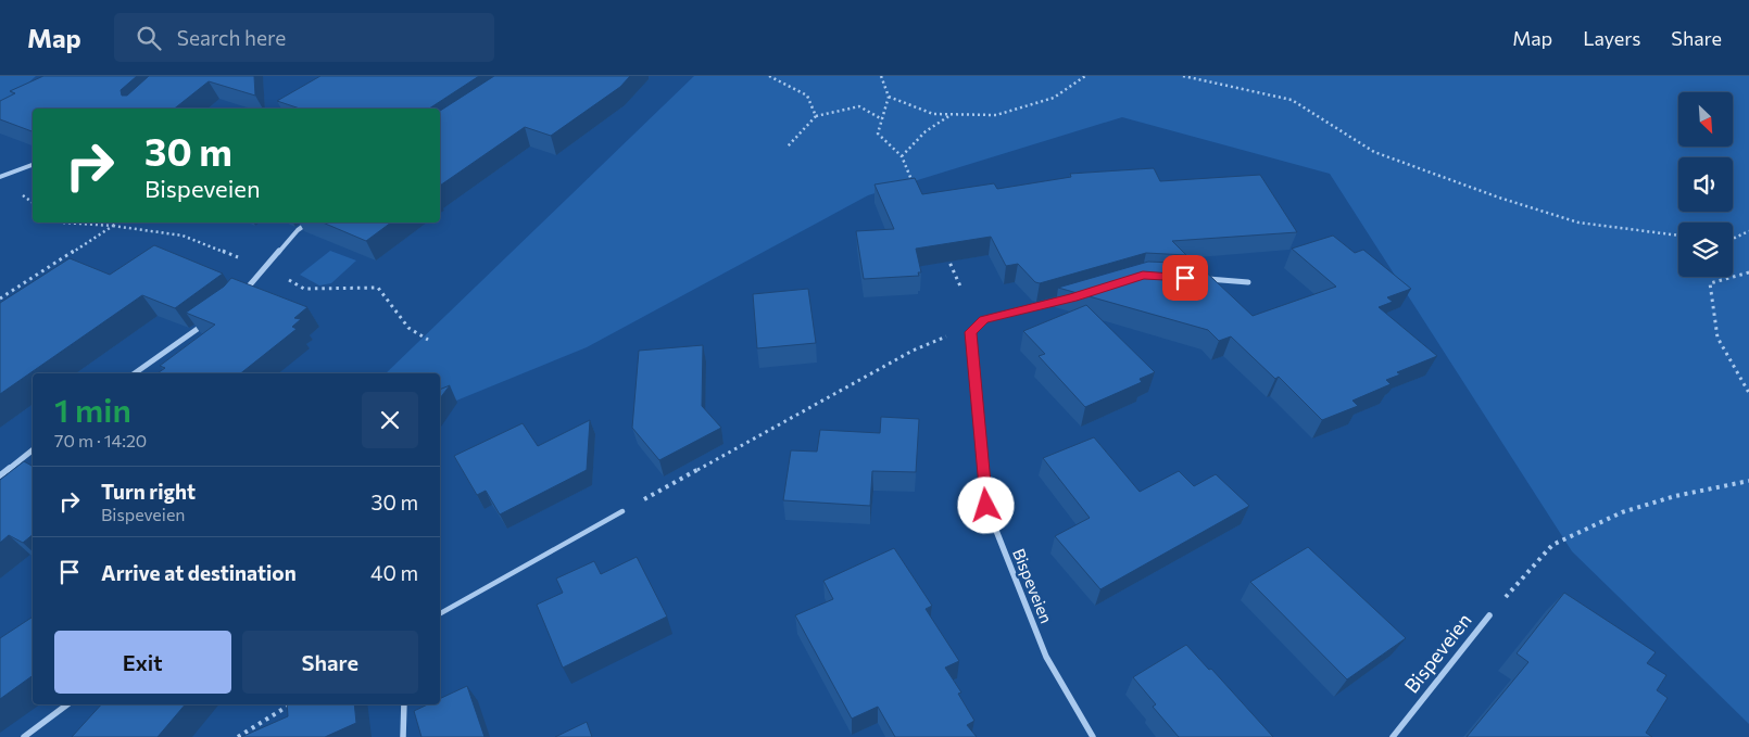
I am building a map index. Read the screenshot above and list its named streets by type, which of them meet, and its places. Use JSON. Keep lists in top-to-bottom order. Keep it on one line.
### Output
{"streets":{"street":["Bispeveien"]},"north":"bottom right","page":{"header":"Map","search":"Search here","nav":["Map","Layers","Share"],"turn":["30 m","Bispeveien"],"heading":["1 min","70 m · 14:20"],"list":[{"name":"Turn right","note":"Bispeveien","value":"30 m"},{"name":"Arrive at destination","value":"40 m"}],"buttons":["Exit","Share"]}}
